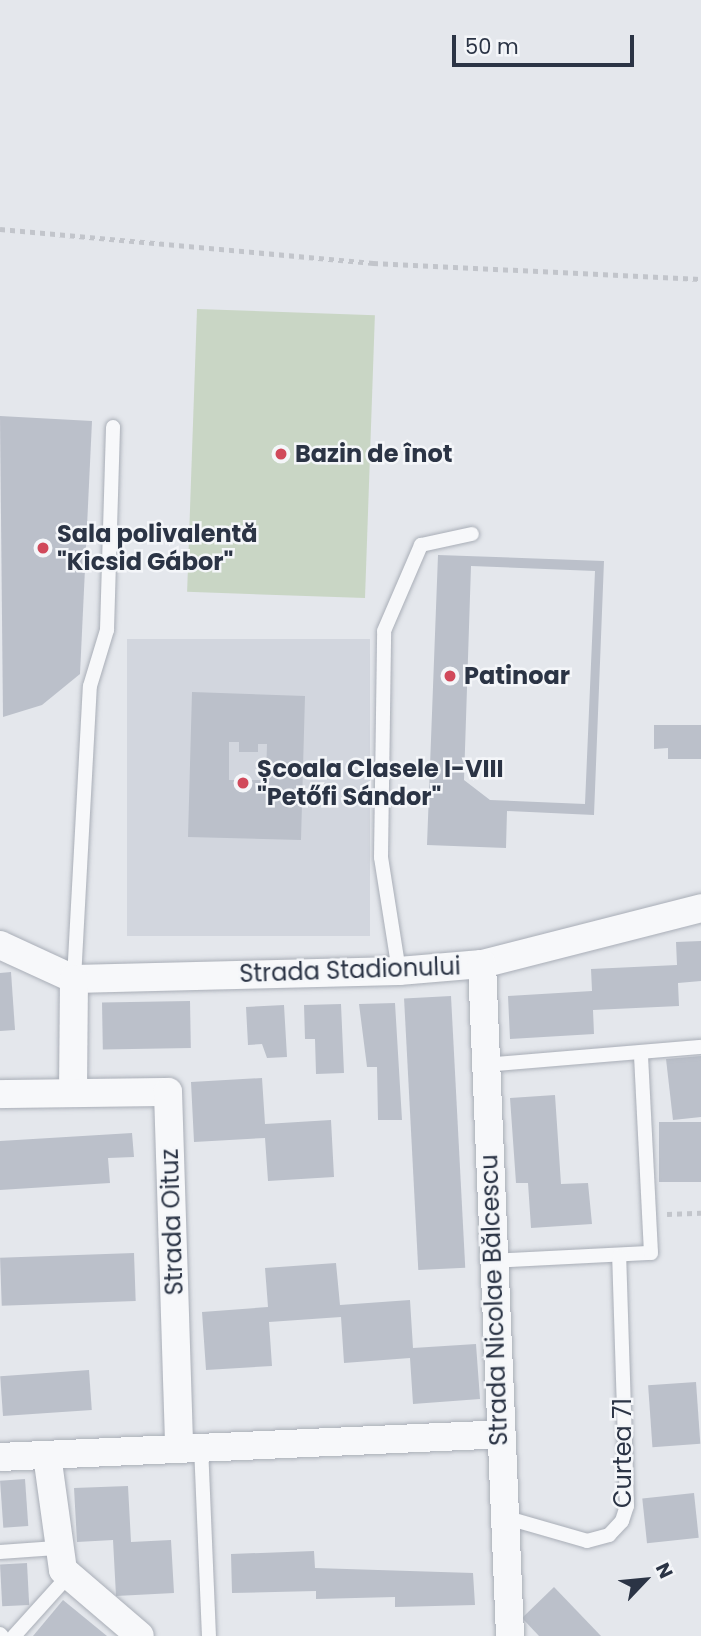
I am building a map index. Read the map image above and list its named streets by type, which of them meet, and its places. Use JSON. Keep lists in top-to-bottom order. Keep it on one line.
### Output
{"streets":{"street":["Strada Stadionului","Strada Oituz","Strada Nicolae Bălcescu"],"lane":["Curtea 71"]},"crossings":[["Strada Stadionului","Strada Nicolae Bălcescu"],["Strada Nicolae Bălcescu","Curtea 71"]],"places":["Bazin de înot","Sala polivalentă \"Kicsid Gábor\"","Patinoar","Școala Clasele I-VIII \"Petőfi Sándor\""],"scale_bar":"50 m","north":"top right"}
